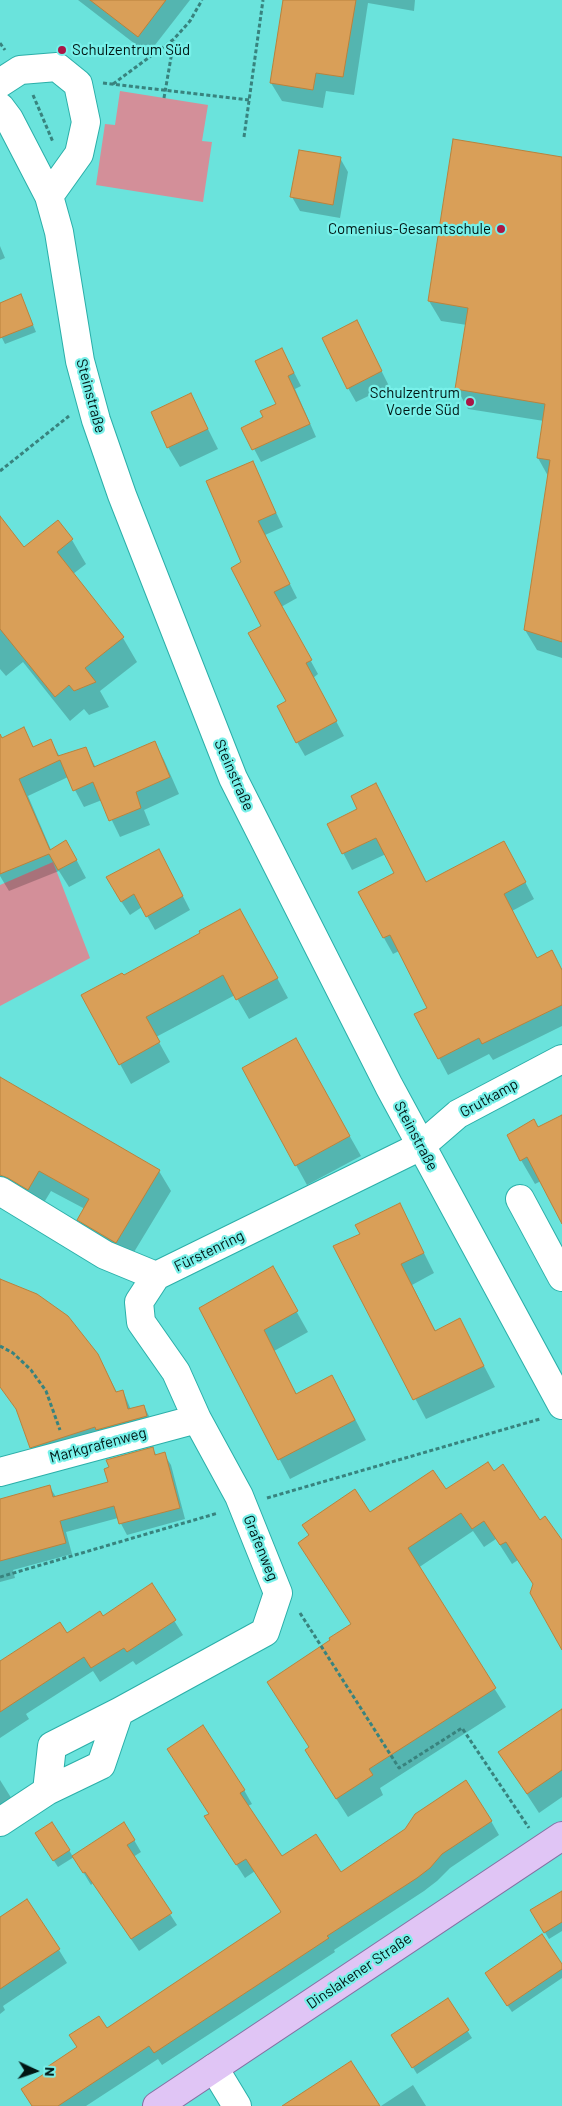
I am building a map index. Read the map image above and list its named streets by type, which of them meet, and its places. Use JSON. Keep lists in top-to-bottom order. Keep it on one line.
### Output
{"streets":{"main road":["Dinslakener Straße"],"street":["Steinstraße","Grutkamp","Fürstenring","Markgrafenweg","Grafenweg"]},"crossings":[["Steinstraße","Grutkamp"],["Steinstraße","Fürstenring"],["Grutkamp","Fürstenring"],["Fürstenring","Grafenweg"],["Markgrafenweg","Grafenweg"]],"places":["Schulzentrum Süd","Comenius-Gesamtschule","Schulzentrum Voerde Süd"],"north":"right"}
